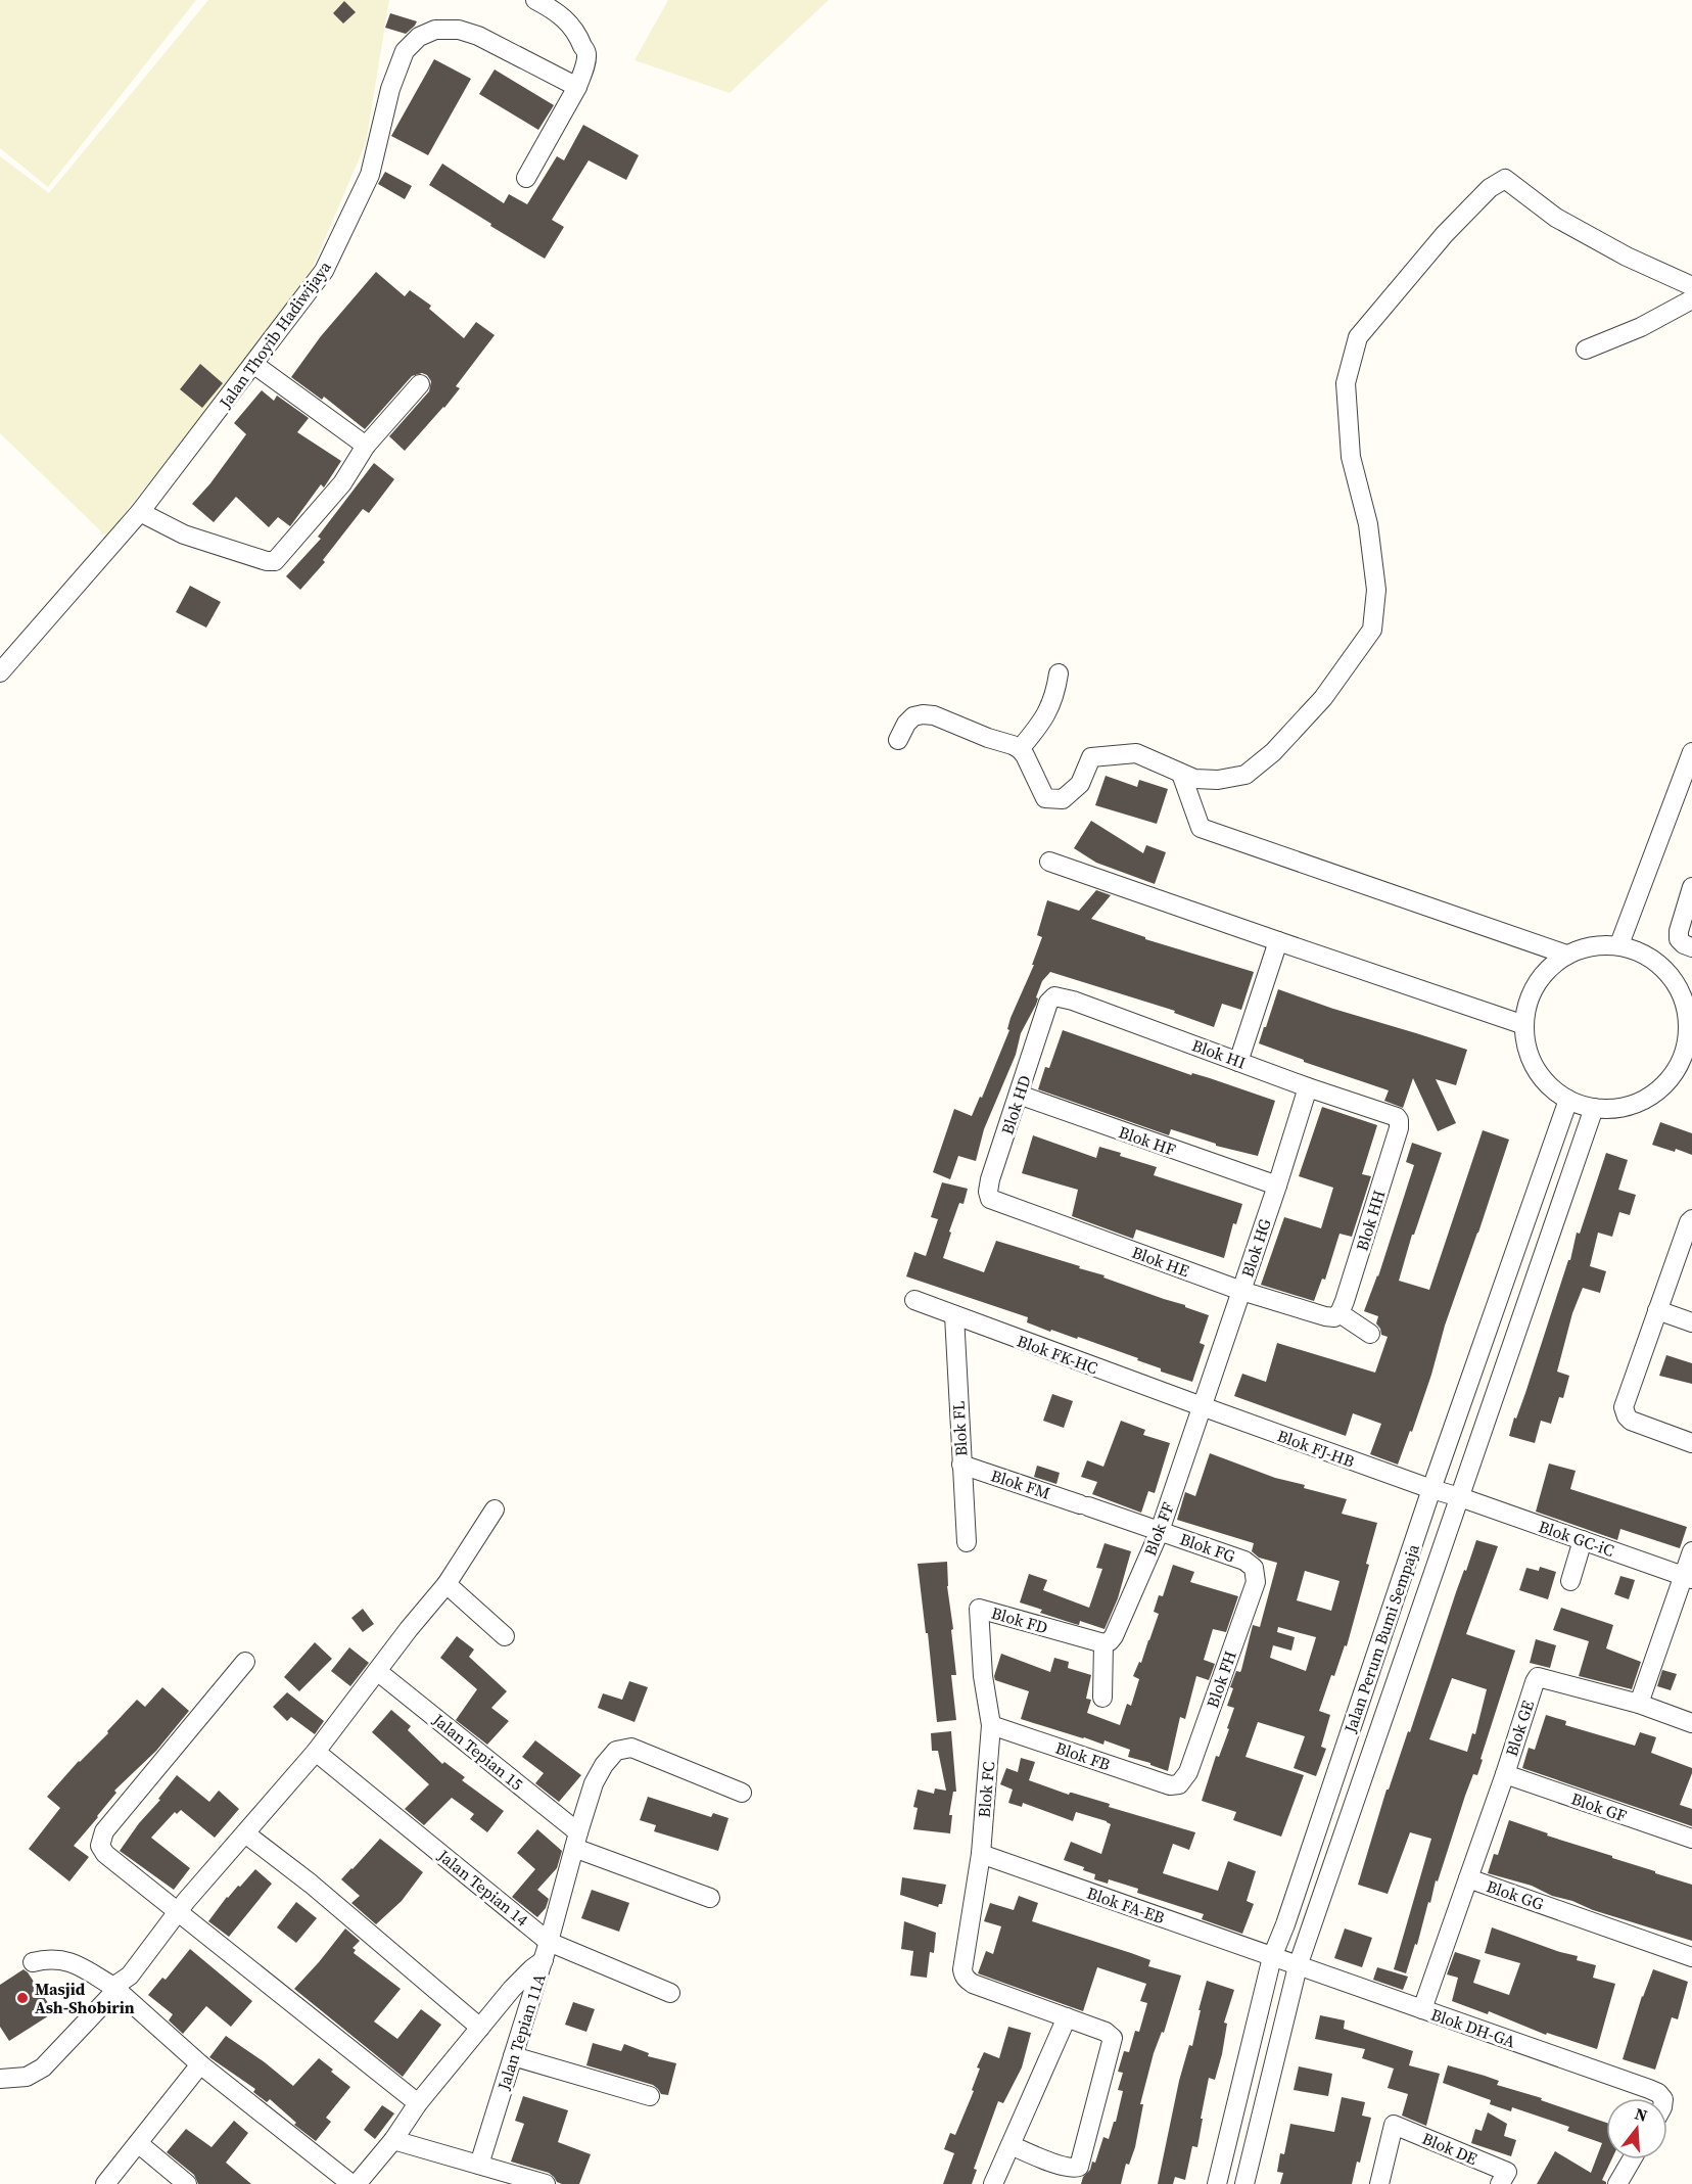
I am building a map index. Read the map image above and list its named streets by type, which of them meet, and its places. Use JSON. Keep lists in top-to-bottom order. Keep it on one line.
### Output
{"streets":{"street":["Jalan Thoyib Hadiwijaya","Blok HI","Blok HD","Blok HF","Blok HH","Blok HG","Blok HE","Blok FK-HC","Blok FL","Blok FJ-HB","Blok FM","Blok FF","Blok GC-iC","Blok FG","Blok FD","Jalan Perum Bumi Sempaja","Blok FH","Blok GE","Jalan Tepian 15","Blok FB","Blok FC","Blok GF","Jalan Tepian 14","Blok GG","Blok FA-EB","Blok DH-GA","Jalan Tepian 11A","Blok DE"]},"crossings":[["Blok HI","Blok HD"],["Blok HI","Blok HH"],["Blok HI","Blok HG"],["Blok HD","Blok HF"],["Blok HD","Blok HE"],["Blok HF","Blok HG"],["Blok HH","Blok HE"],["Blok HG","Blok HE"],["Blok HG","Blok FK-HC"],["Blok HG","Blok FJ-HB"],["Blok HG","Blok FF"],["Blok FK-HC","Blok FL"],["Blok FK-HC","Blok FJ-HB"],["Blok FK-HC","Blok FF"],["Blok FL","Blok FM"],["Blok FJ-HB","Blok FF"],["Blok FJ-HB","Blok GC-iC"],["Blok FJ-HB","Jalan Perum Bumi Sempaja"],["Blok FM","Blok FF"],["Blok FM","Blok FG"],["Blok FF","Blok FG"],["Blok FF","Blok FD"],["Blok GC-iC","Jalan Perum Bumi Sempaja"],["Blok FG","Blok FH"],["Blok FD","Blok FB"],["Blok FD","Blok FC"],["Jalan Perum Bumi Sempaja","Blok FA-EB"],["Jalan Perum Bumi Sempaja","Blok DH-GA"],["Blok FH","Blok FB"],["Blok GE","Blok GF"],["Blok GE","Blok GG"],["Jalan Tepian 15","Jalan Tepian 11A"],["Blok FB","Blok FC"],["Blok FC","Blok FA-EB"],["Jalan Tepian 14","Jalan Tepian 11A"],["Blok GG","Blok DH-GA"],["Blok FA-EB","Blok DH-GA"]],"places":["Masjid Ash-Shobirin"],"north":"top"}
